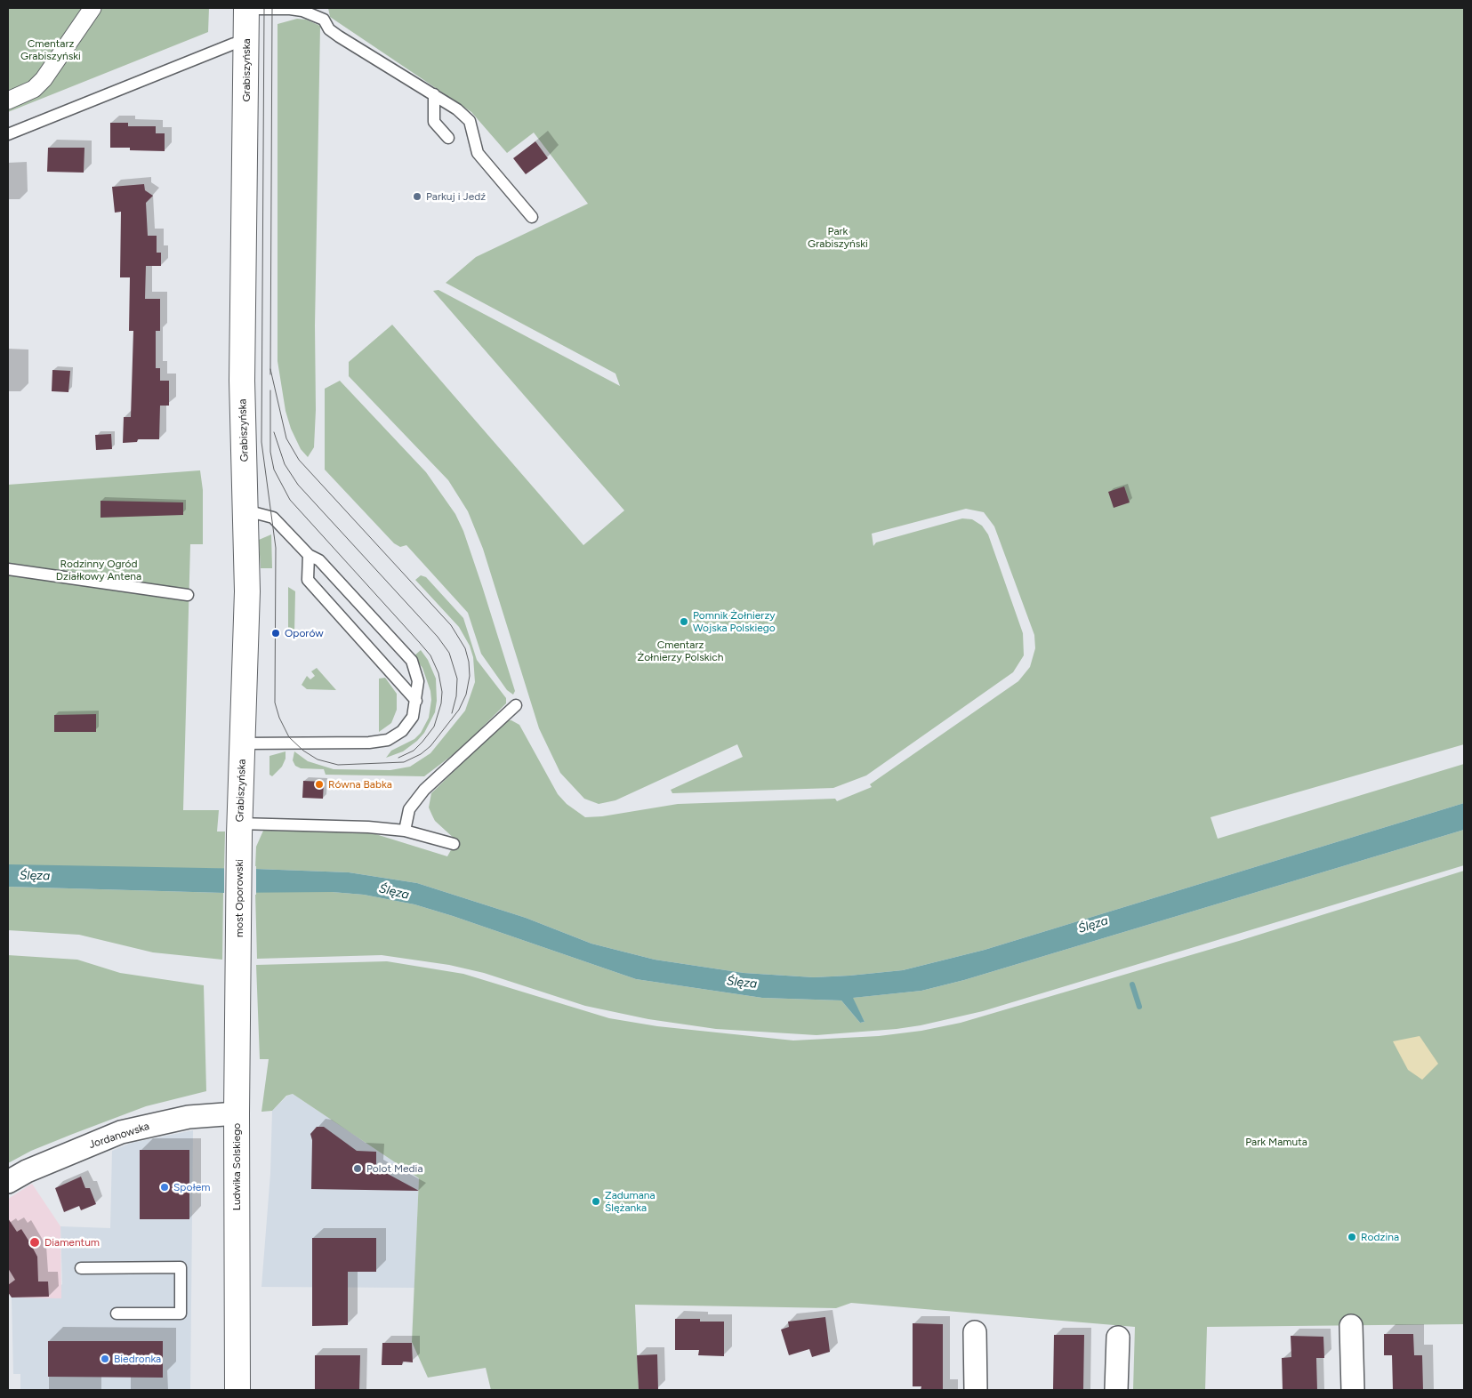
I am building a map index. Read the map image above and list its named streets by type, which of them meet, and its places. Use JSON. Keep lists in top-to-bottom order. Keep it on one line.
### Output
{"streets":{"main road":["Grabiszyńska","most Oporowski","Ludwika Solskiego"],"street":["Jordanowska"]},"crossings":[["Grabiszyńska","most Oporowski"],["most Oporowski","Ludwika Solskiego"],["Jordanowska","Ludwika Solskiego"]],"water":["Ślęza"],"parks":["Cmentarz Grabiszyński","Park Grabiszyński","Rodzinny Ogród Działkowy Antena","Cmentarz Żołnierzy Polskich","Park Mamuta"],"places":["Parkuj i Jedź","Pomnik Żołnierzy Wojska Polskiego","Oporów","Równa Babka","Polot Media","Społem","Zadumana Ślężanka","Rodzina","Diamentum","Biedronka"]}
